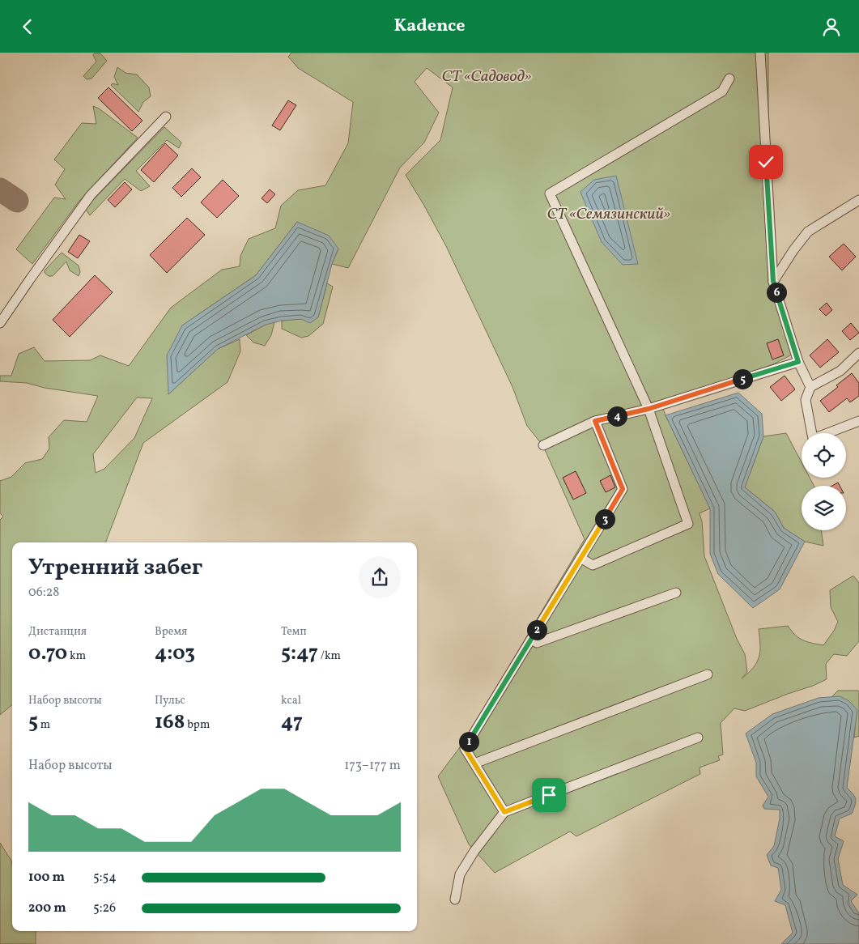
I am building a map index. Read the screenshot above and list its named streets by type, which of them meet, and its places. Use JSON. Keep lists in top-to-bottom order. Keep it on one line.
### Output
{"parks":["СТ «Садовод»","СТ «Семязинский»"],"page":{"header":"Kadence","pins":["6","5","4","3","2","1"],"heading":["Утренний забег","06:28"],"stats":[["Дистанция","0.70 km"],["Время","4:03"],["Темп","5:47 /km"],["Набор высоты","5 m"],["Пульс","168 bpm"],["kcal","47"]],"chart":["Набор высоты","173–177 m"],"list":[{"name":"100 m","note":"5:54"},{"name":"200 m","note":"5:26"}]}}
